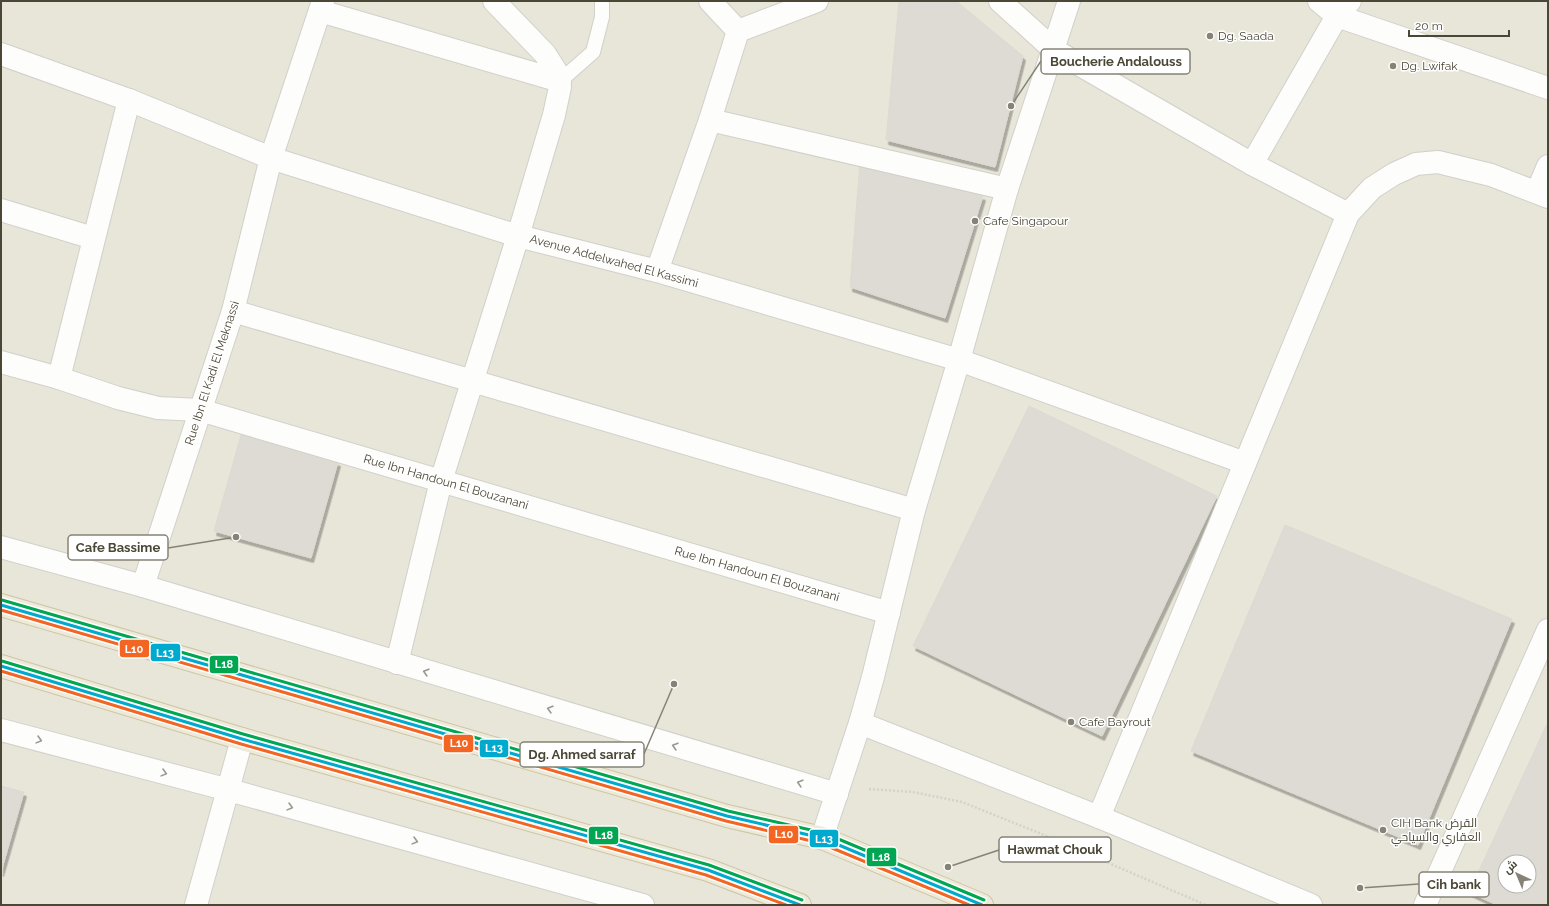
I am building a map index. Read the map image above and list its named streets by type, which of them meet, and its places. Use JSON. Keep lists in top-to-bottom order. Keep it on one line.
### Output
{"streets":{"street":["Avenue Addelwahed El Kassimi","Rue Ibn El Kadi El Meknassi","Rue Ibn Handoun El Bouzanani"]},"crossings":[["Avenue Addelwahed El Kassimi","Rue Ibn El Kadi El Meknassi"],["Rue Ibn El Kadi El Meknassi","Rue Ibn Handoun El Bouzanani"]],"places":["Dg. Saada","Dg. Lwifak","Boucherie Andalouss","Cafe Singapour","Cafe Bassime","Dg. Ahmed sarraf","Cafe Bayrout","CIH Bank القرض العقاري والسياحي","Hawmat Chouk","Cih bank"],"lines":["transit line L18","transit line L13","transit line L10"],"scale_bar":"20 m","north":"top left"}
